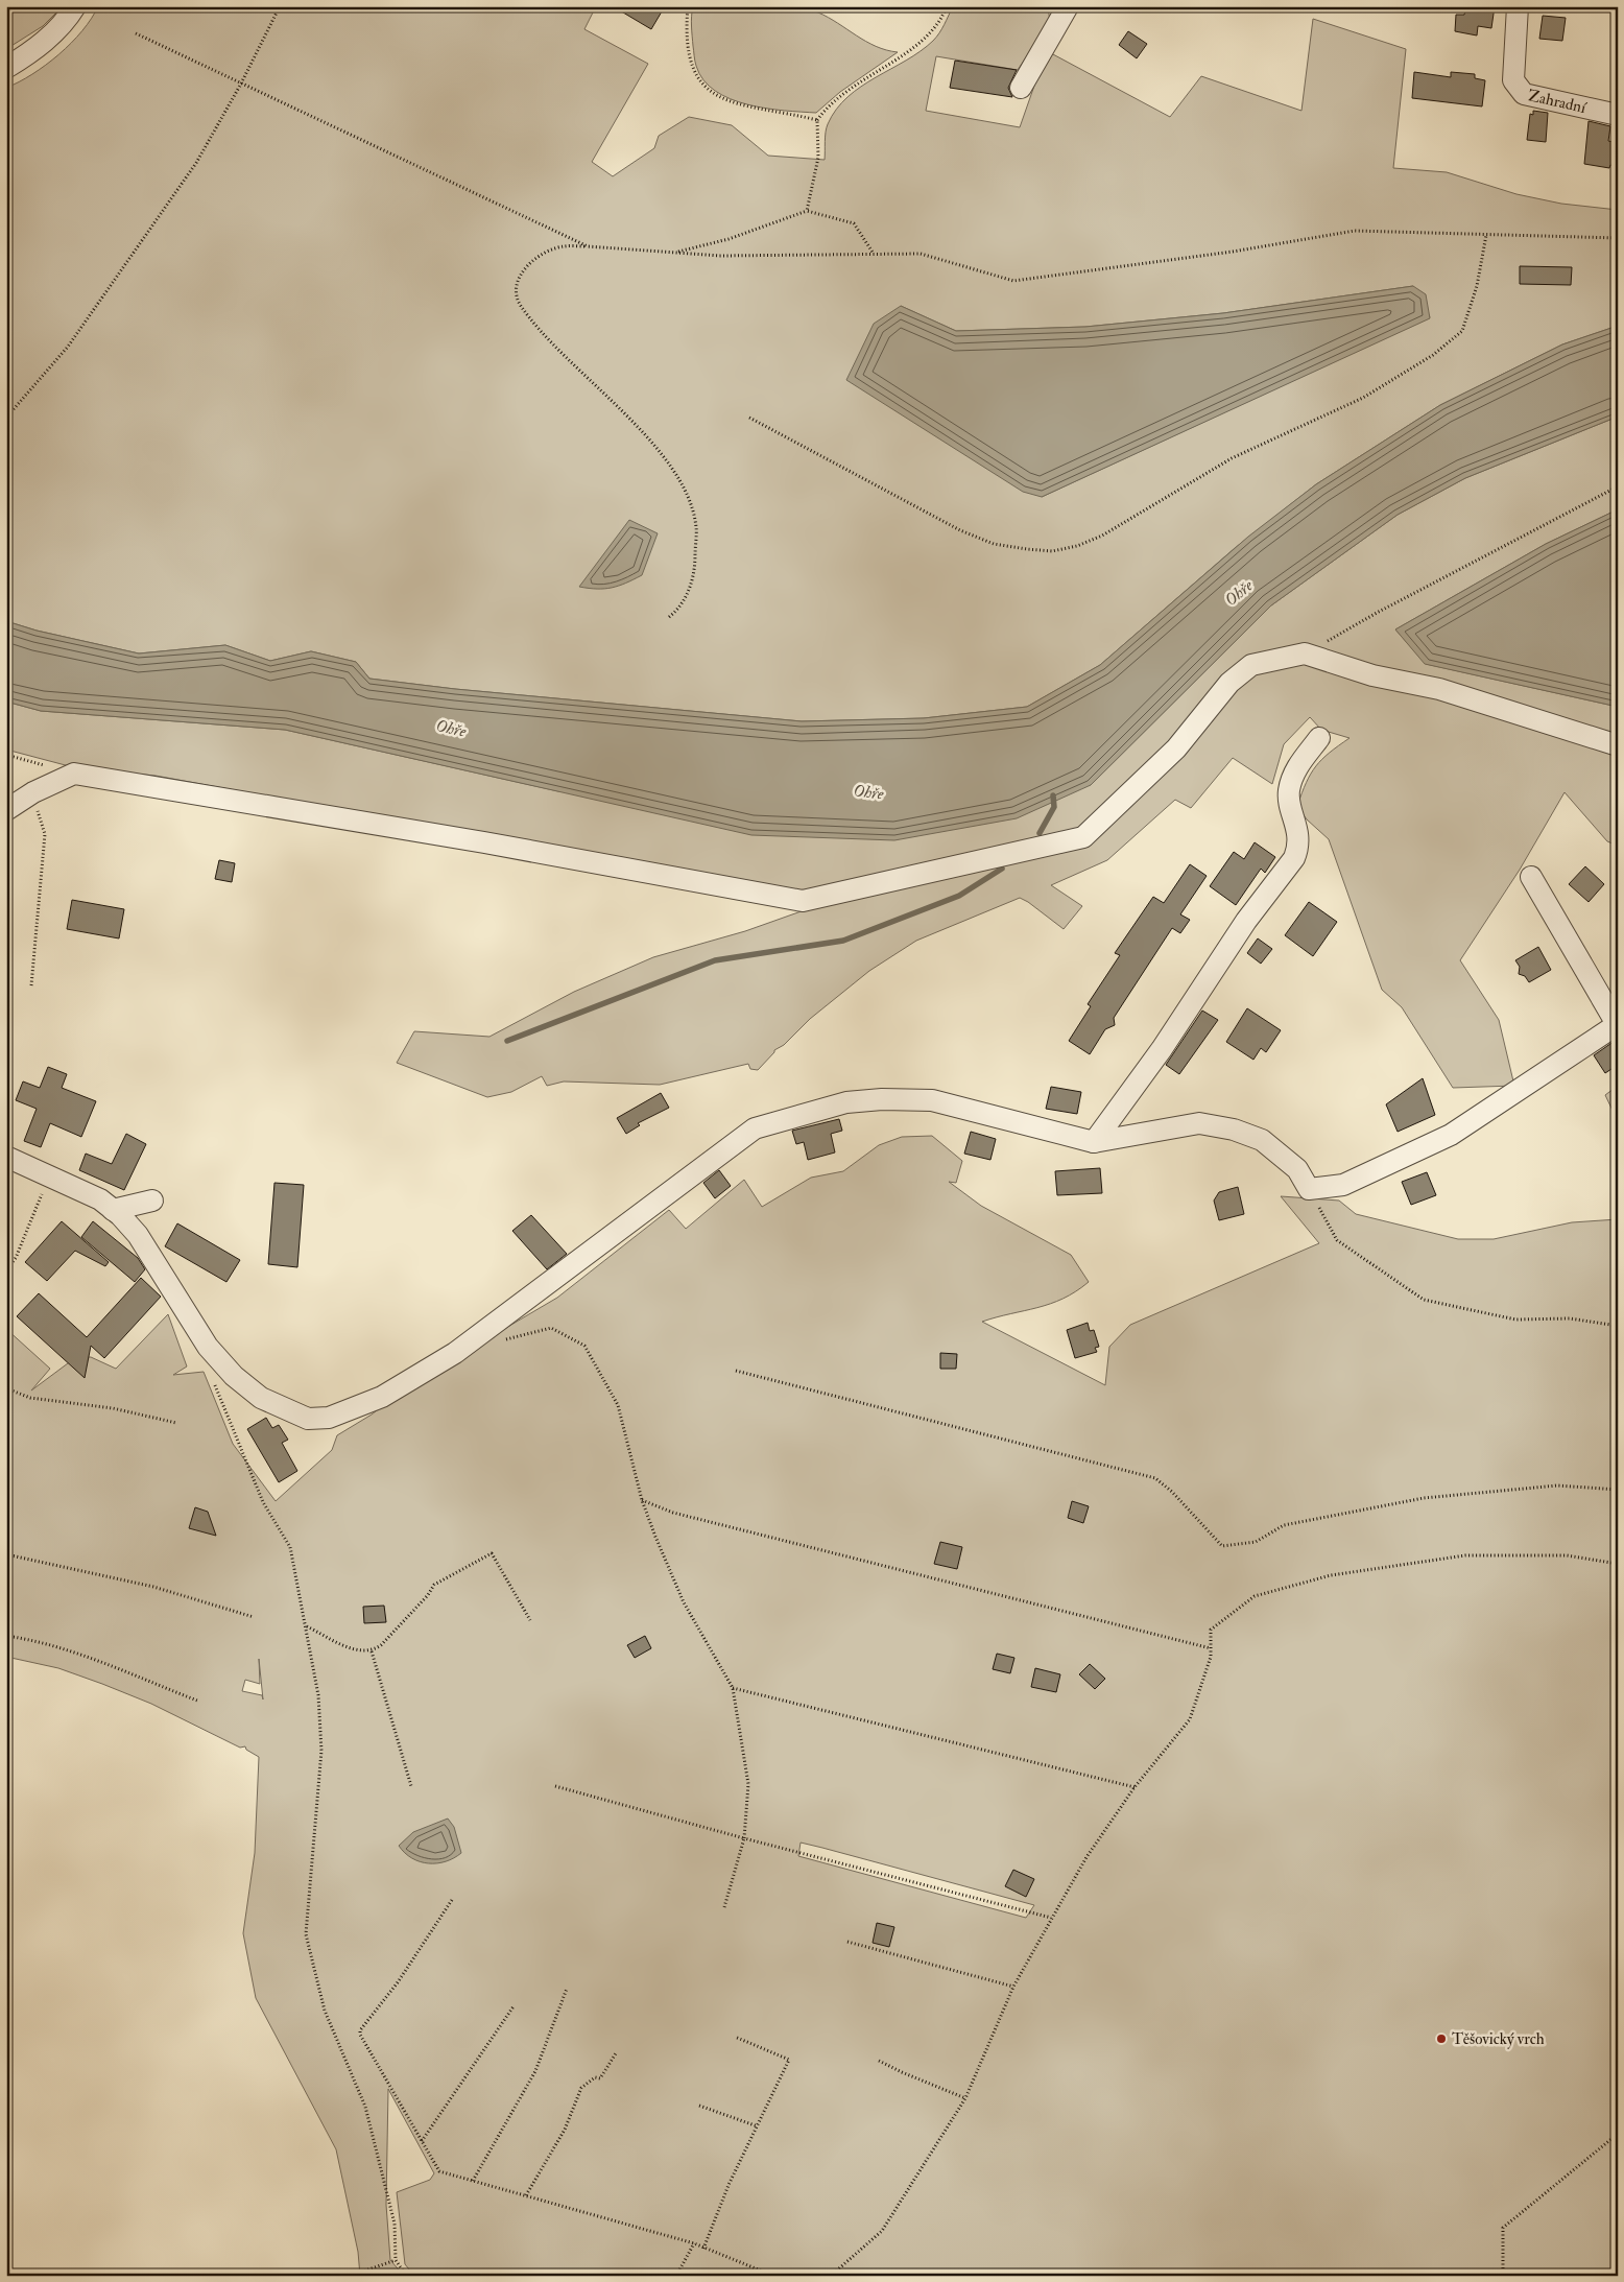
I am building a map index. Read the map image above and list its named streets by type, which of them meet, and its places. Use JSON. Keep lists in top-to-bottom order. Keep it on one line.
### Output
{"streets":{"street":["Zahradní"]},"water":["Ohře"],"places":["Těšovický vrch"]}
